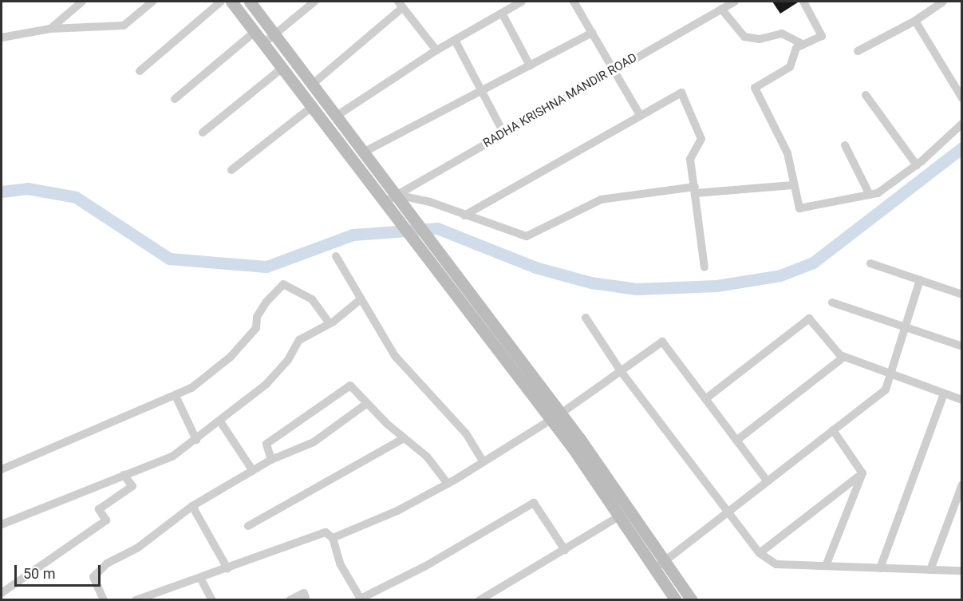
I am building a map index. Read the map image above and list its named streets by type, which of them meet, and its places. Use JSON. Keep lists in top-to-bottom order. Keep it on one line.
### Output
{"streets":{"street":["RADHA KRISHNA MANDIR ROAD"]},"scale_bar":"50 m"}
